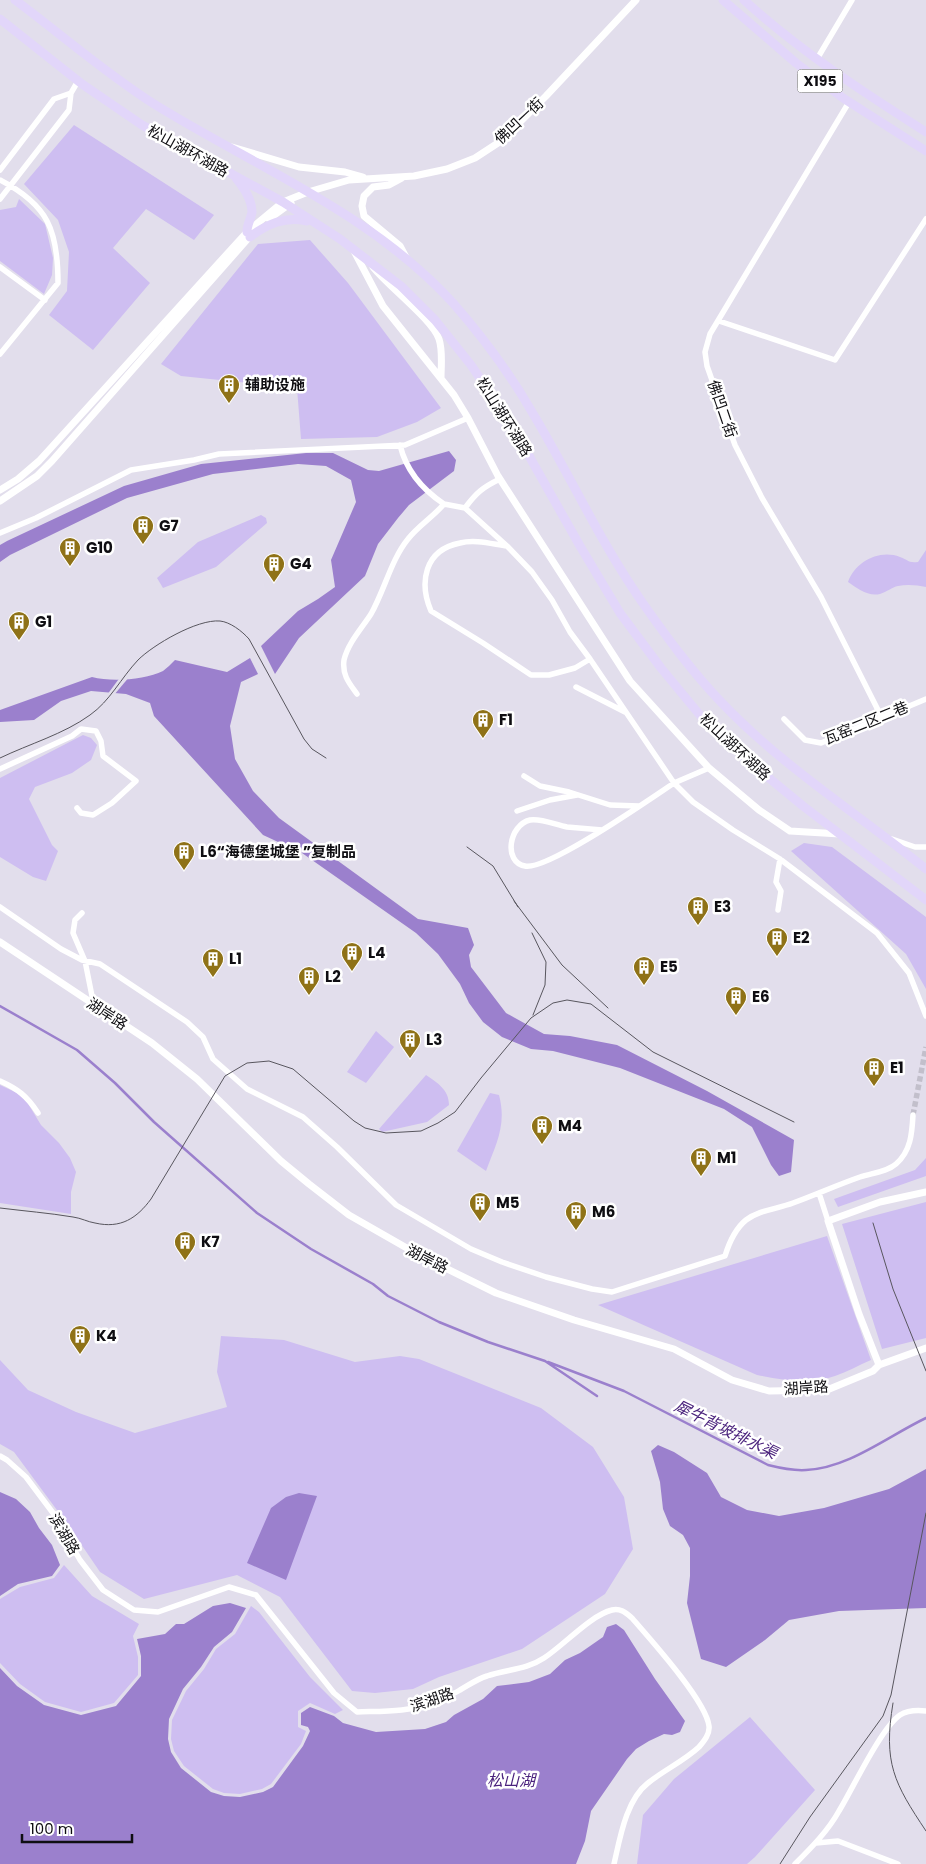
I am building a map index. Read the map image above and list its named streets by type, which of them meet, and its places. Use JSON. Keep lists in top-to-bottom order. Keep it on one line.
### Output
{"streets":{"main road":["X195","松山湖环湖路"],"street":["佛凹一街","佛凹二街","瓦窑二区二巷","湖岸路","滨湖路"]},"crossings":[["X195","佛凹二街"],["佛凹一街","松山湖环湖路"],["佛凹二街","瓦窑二区二巷"]],"water":["犀牛背坡排水渠","松山湖"],"places":{"building":["辅助设施","G7","G10","G4","G1","F1","L6“海德堡城堡 ”复制品","E3","E2","L4","L1","E5","L2","E6","L3","E1","M4","M1","M5","M6","K7","K4"]},"scale_bar":"100 m"}
